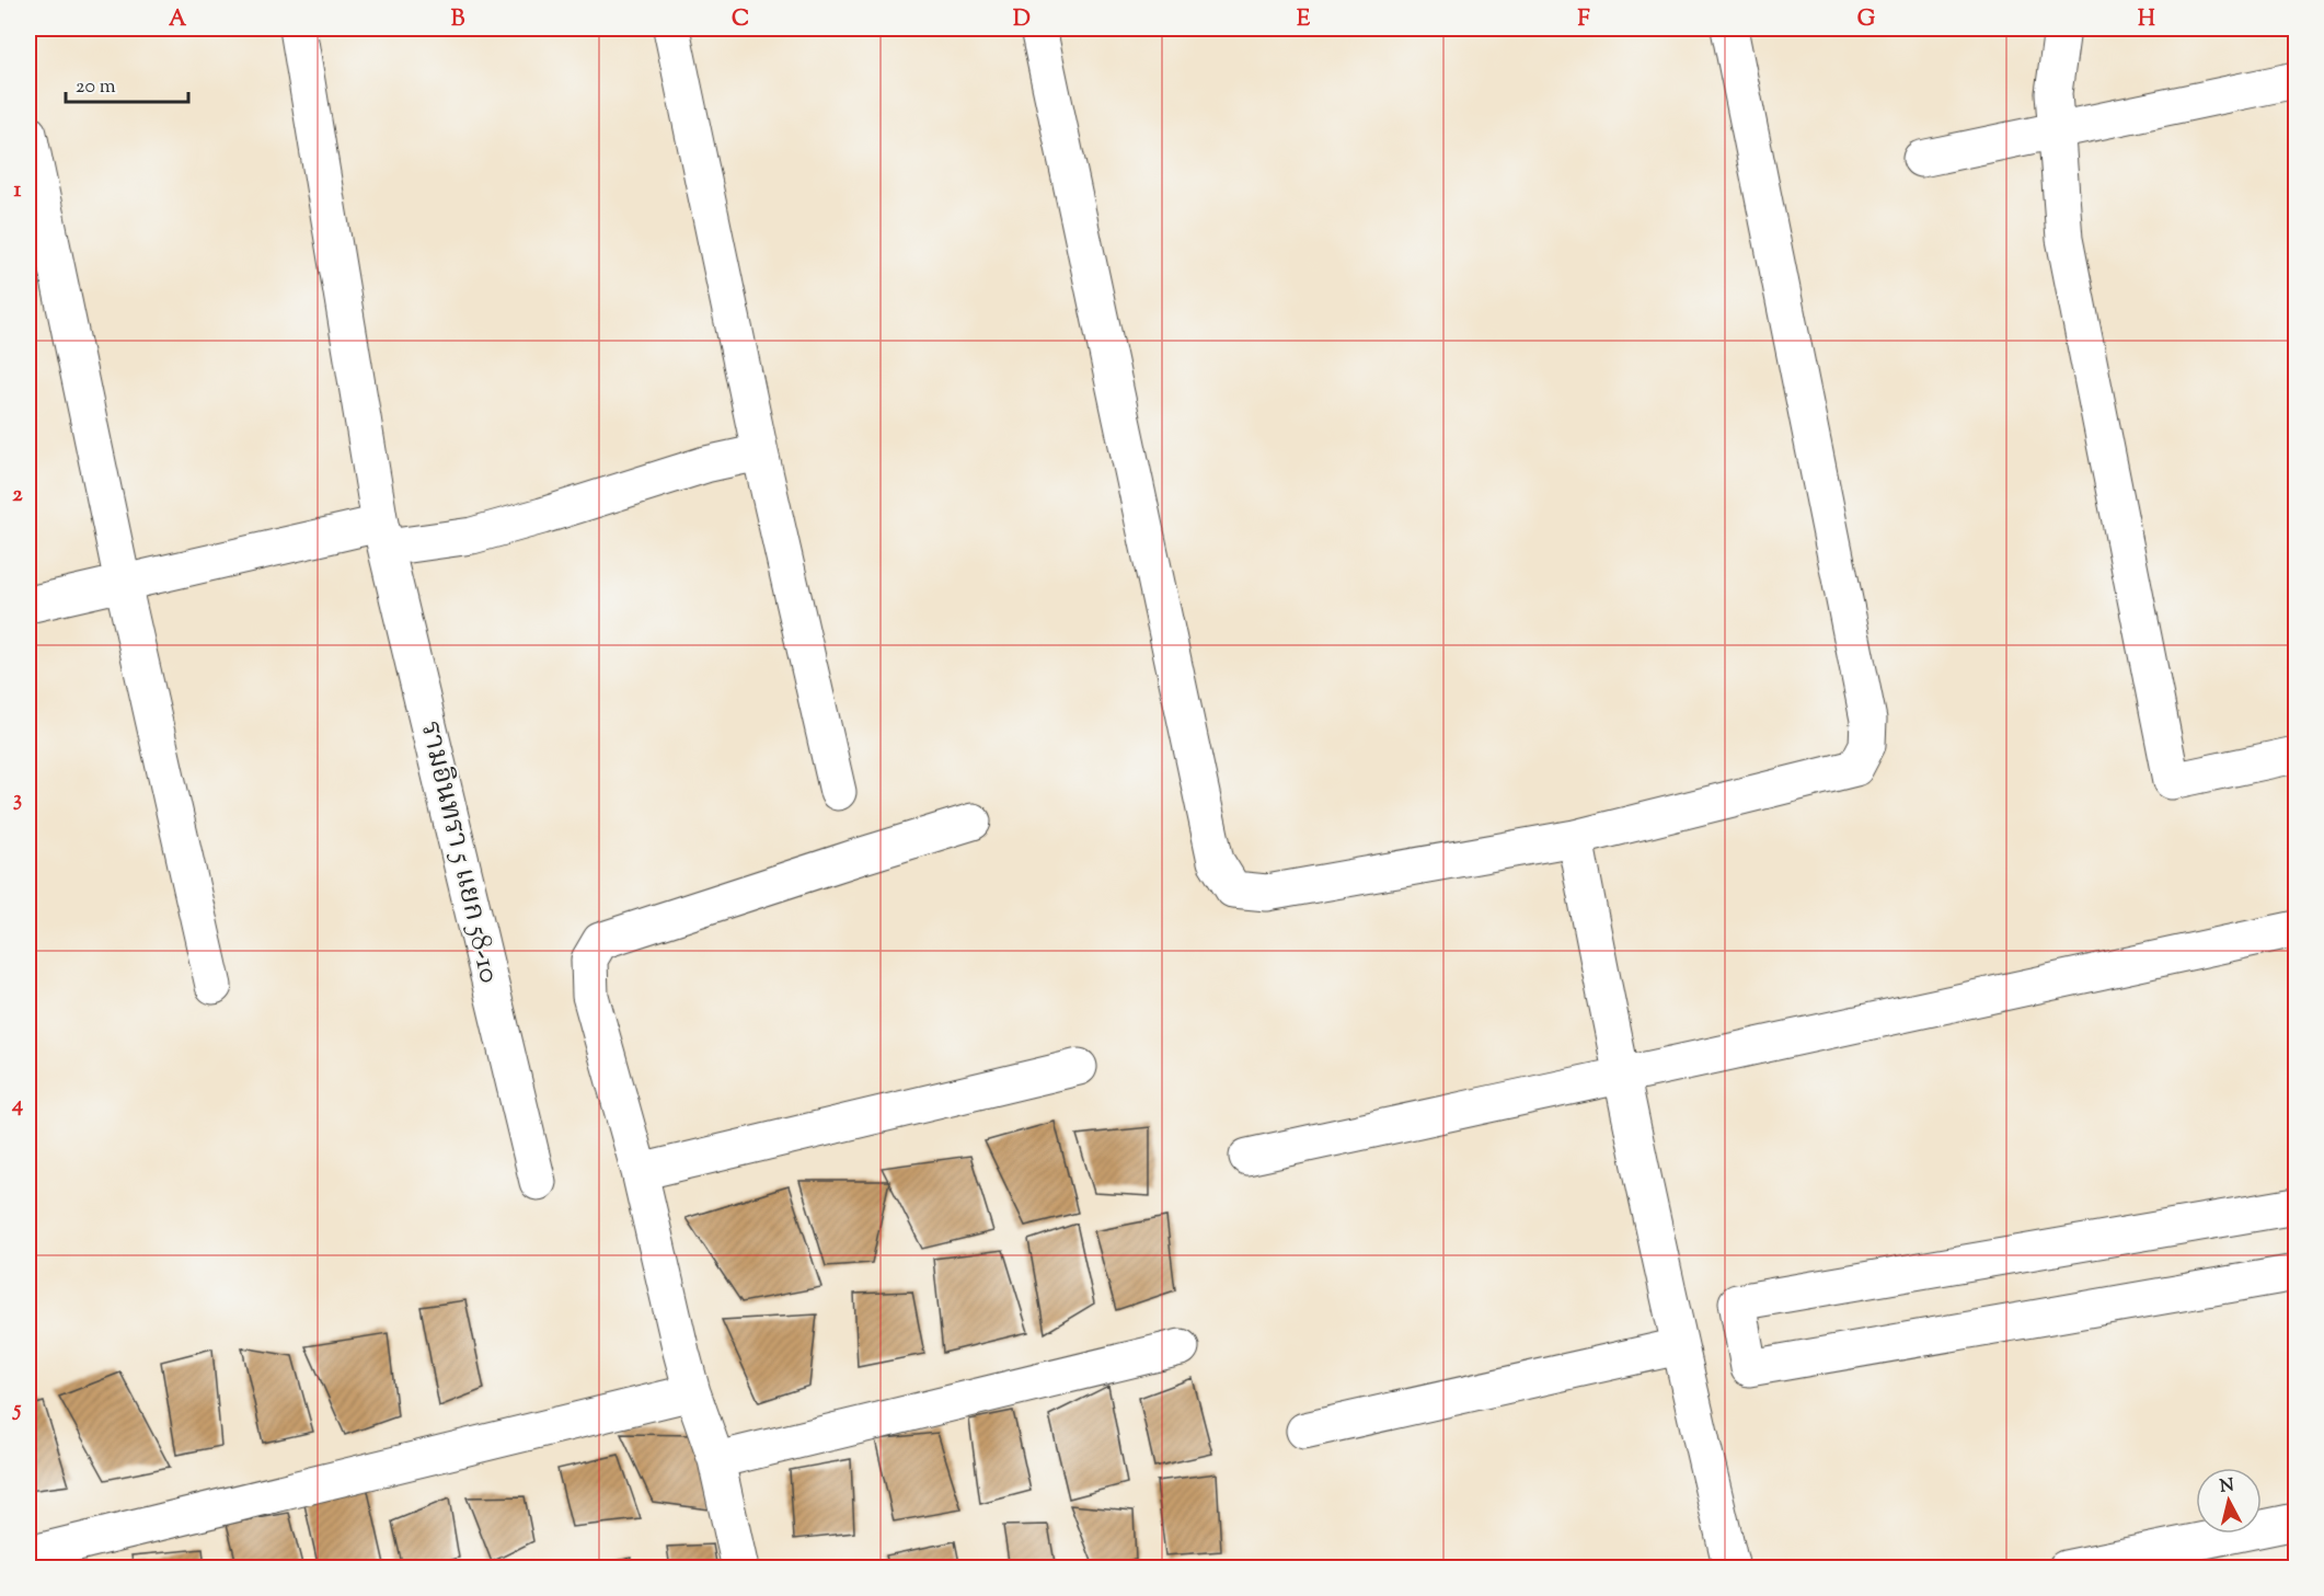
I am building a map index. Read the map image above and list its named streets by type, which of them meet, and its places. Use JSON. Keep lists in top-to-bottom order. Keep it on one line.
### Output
{"streets":{"street":["รามอินทรา 5 แยก 58-10"]},"scale_bar":"20 m","north":"top","grid":{"columns":["A","B","C","D","E","F","G","H"],"rows":["1","2","3","4","5"]}}
